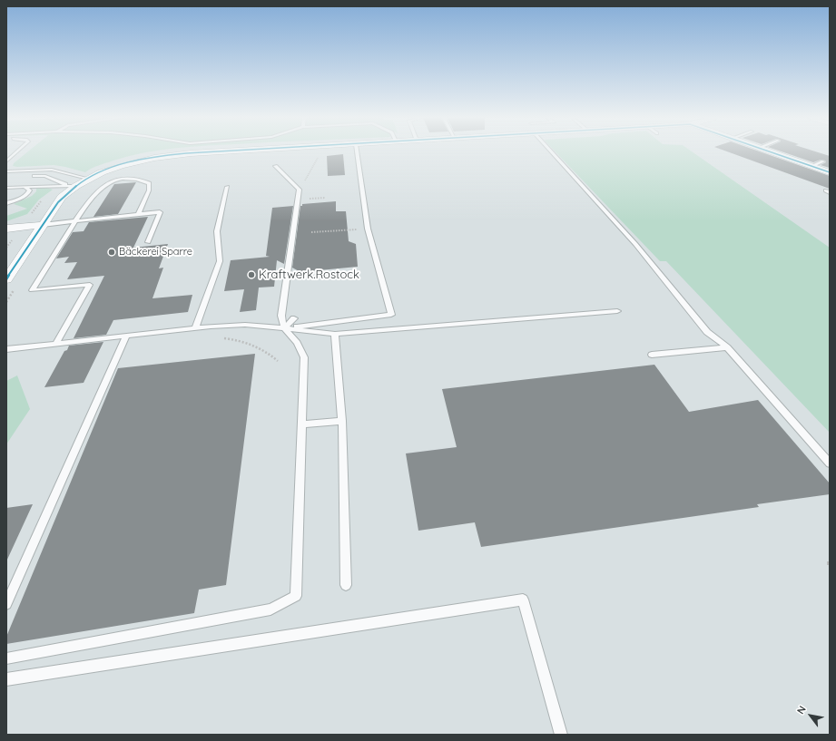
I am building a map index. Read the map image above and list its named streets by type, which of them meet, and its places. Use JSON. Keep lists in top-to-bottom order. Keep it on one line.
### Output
{"places":["Bäckerei Sparre","Kraftwerk.Rostock"],"north":"top left"}
